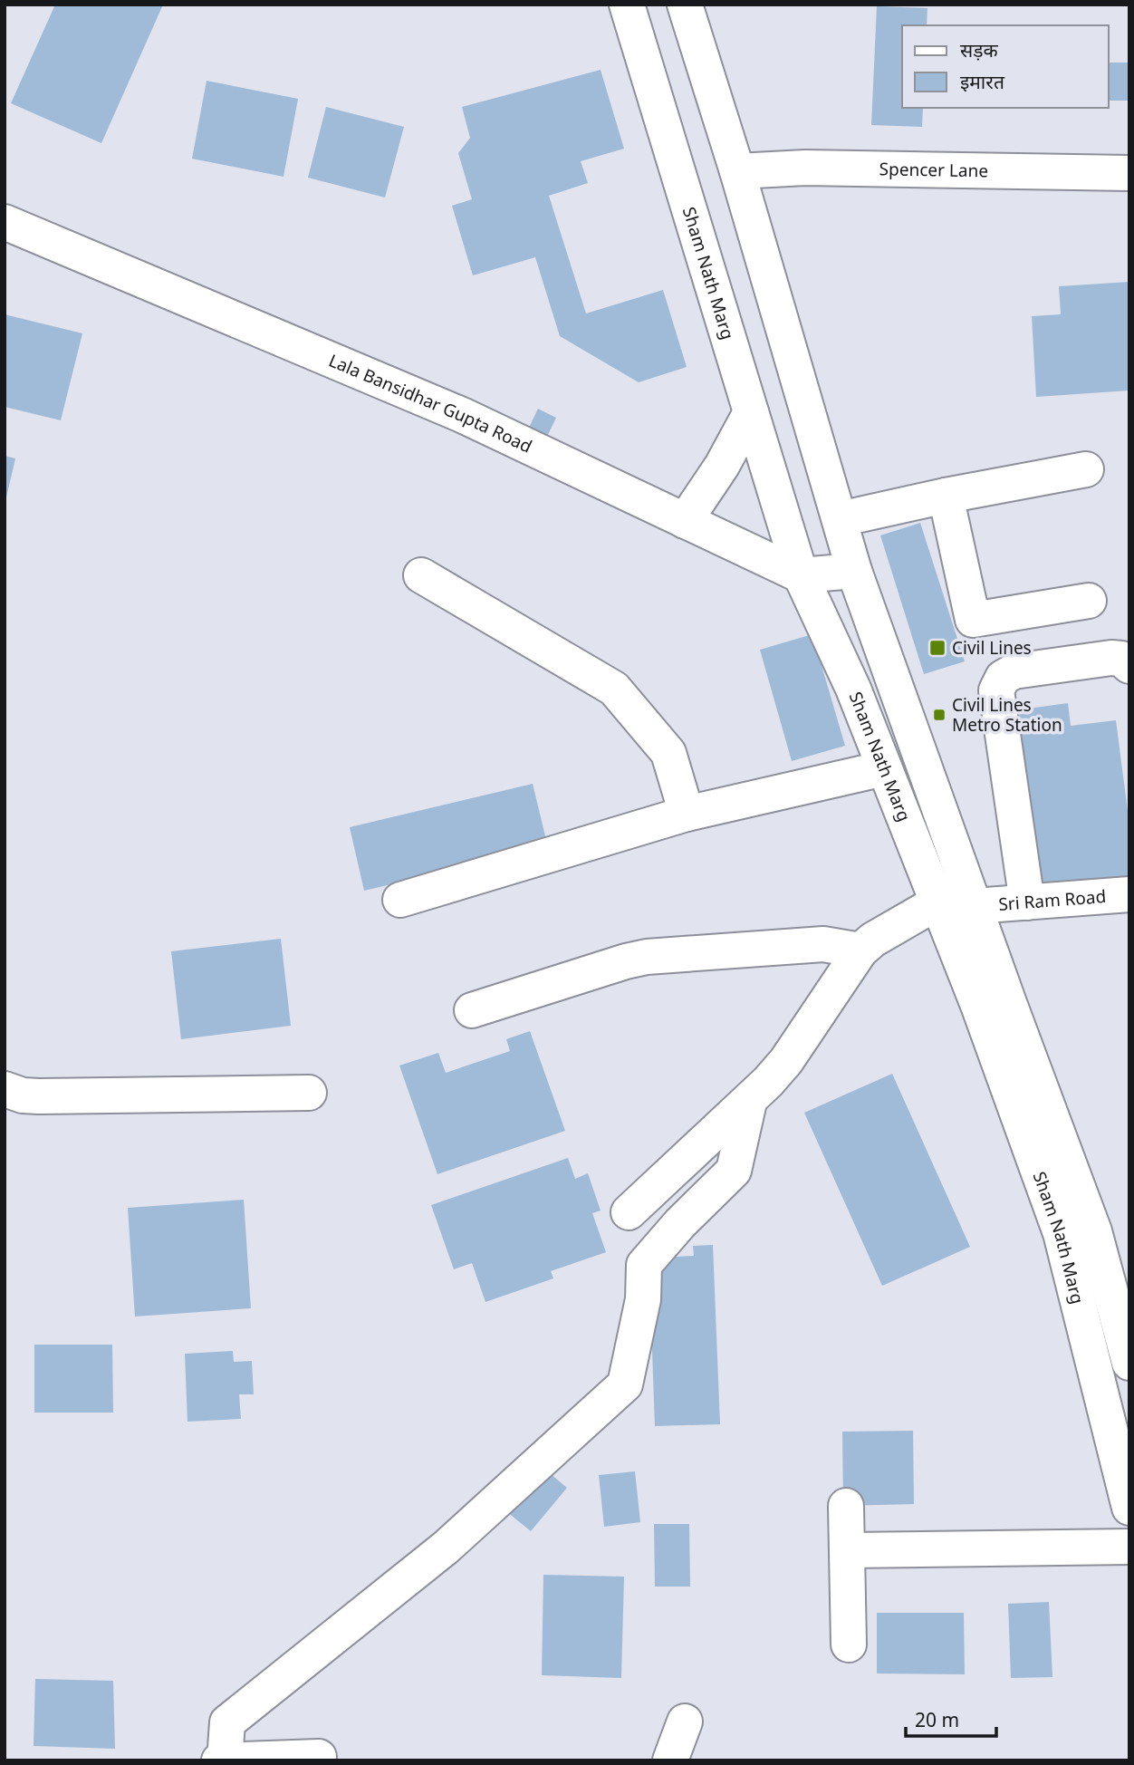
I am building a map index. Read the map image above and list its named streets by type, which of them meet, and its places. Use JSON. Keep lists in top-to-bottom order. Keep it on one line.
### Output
{"streets":{"street":["Spencer Lane","Sham Nath Marg","Lala Bansidhar Gupta Road","Sri Ram Road"]},"crossings":[["Spencer Lane","Sham Nath Marg"],["Sham Nath Marg","Lala Bansidhar Gupta Road"],["Sham Nath Marg","Sri Ram Road"]],"places":{"transit":["Civil Lines","Civil Lines Metro Station"]},"legend":["सड़क","इमारत"],"scale_bar":"20 m"}
